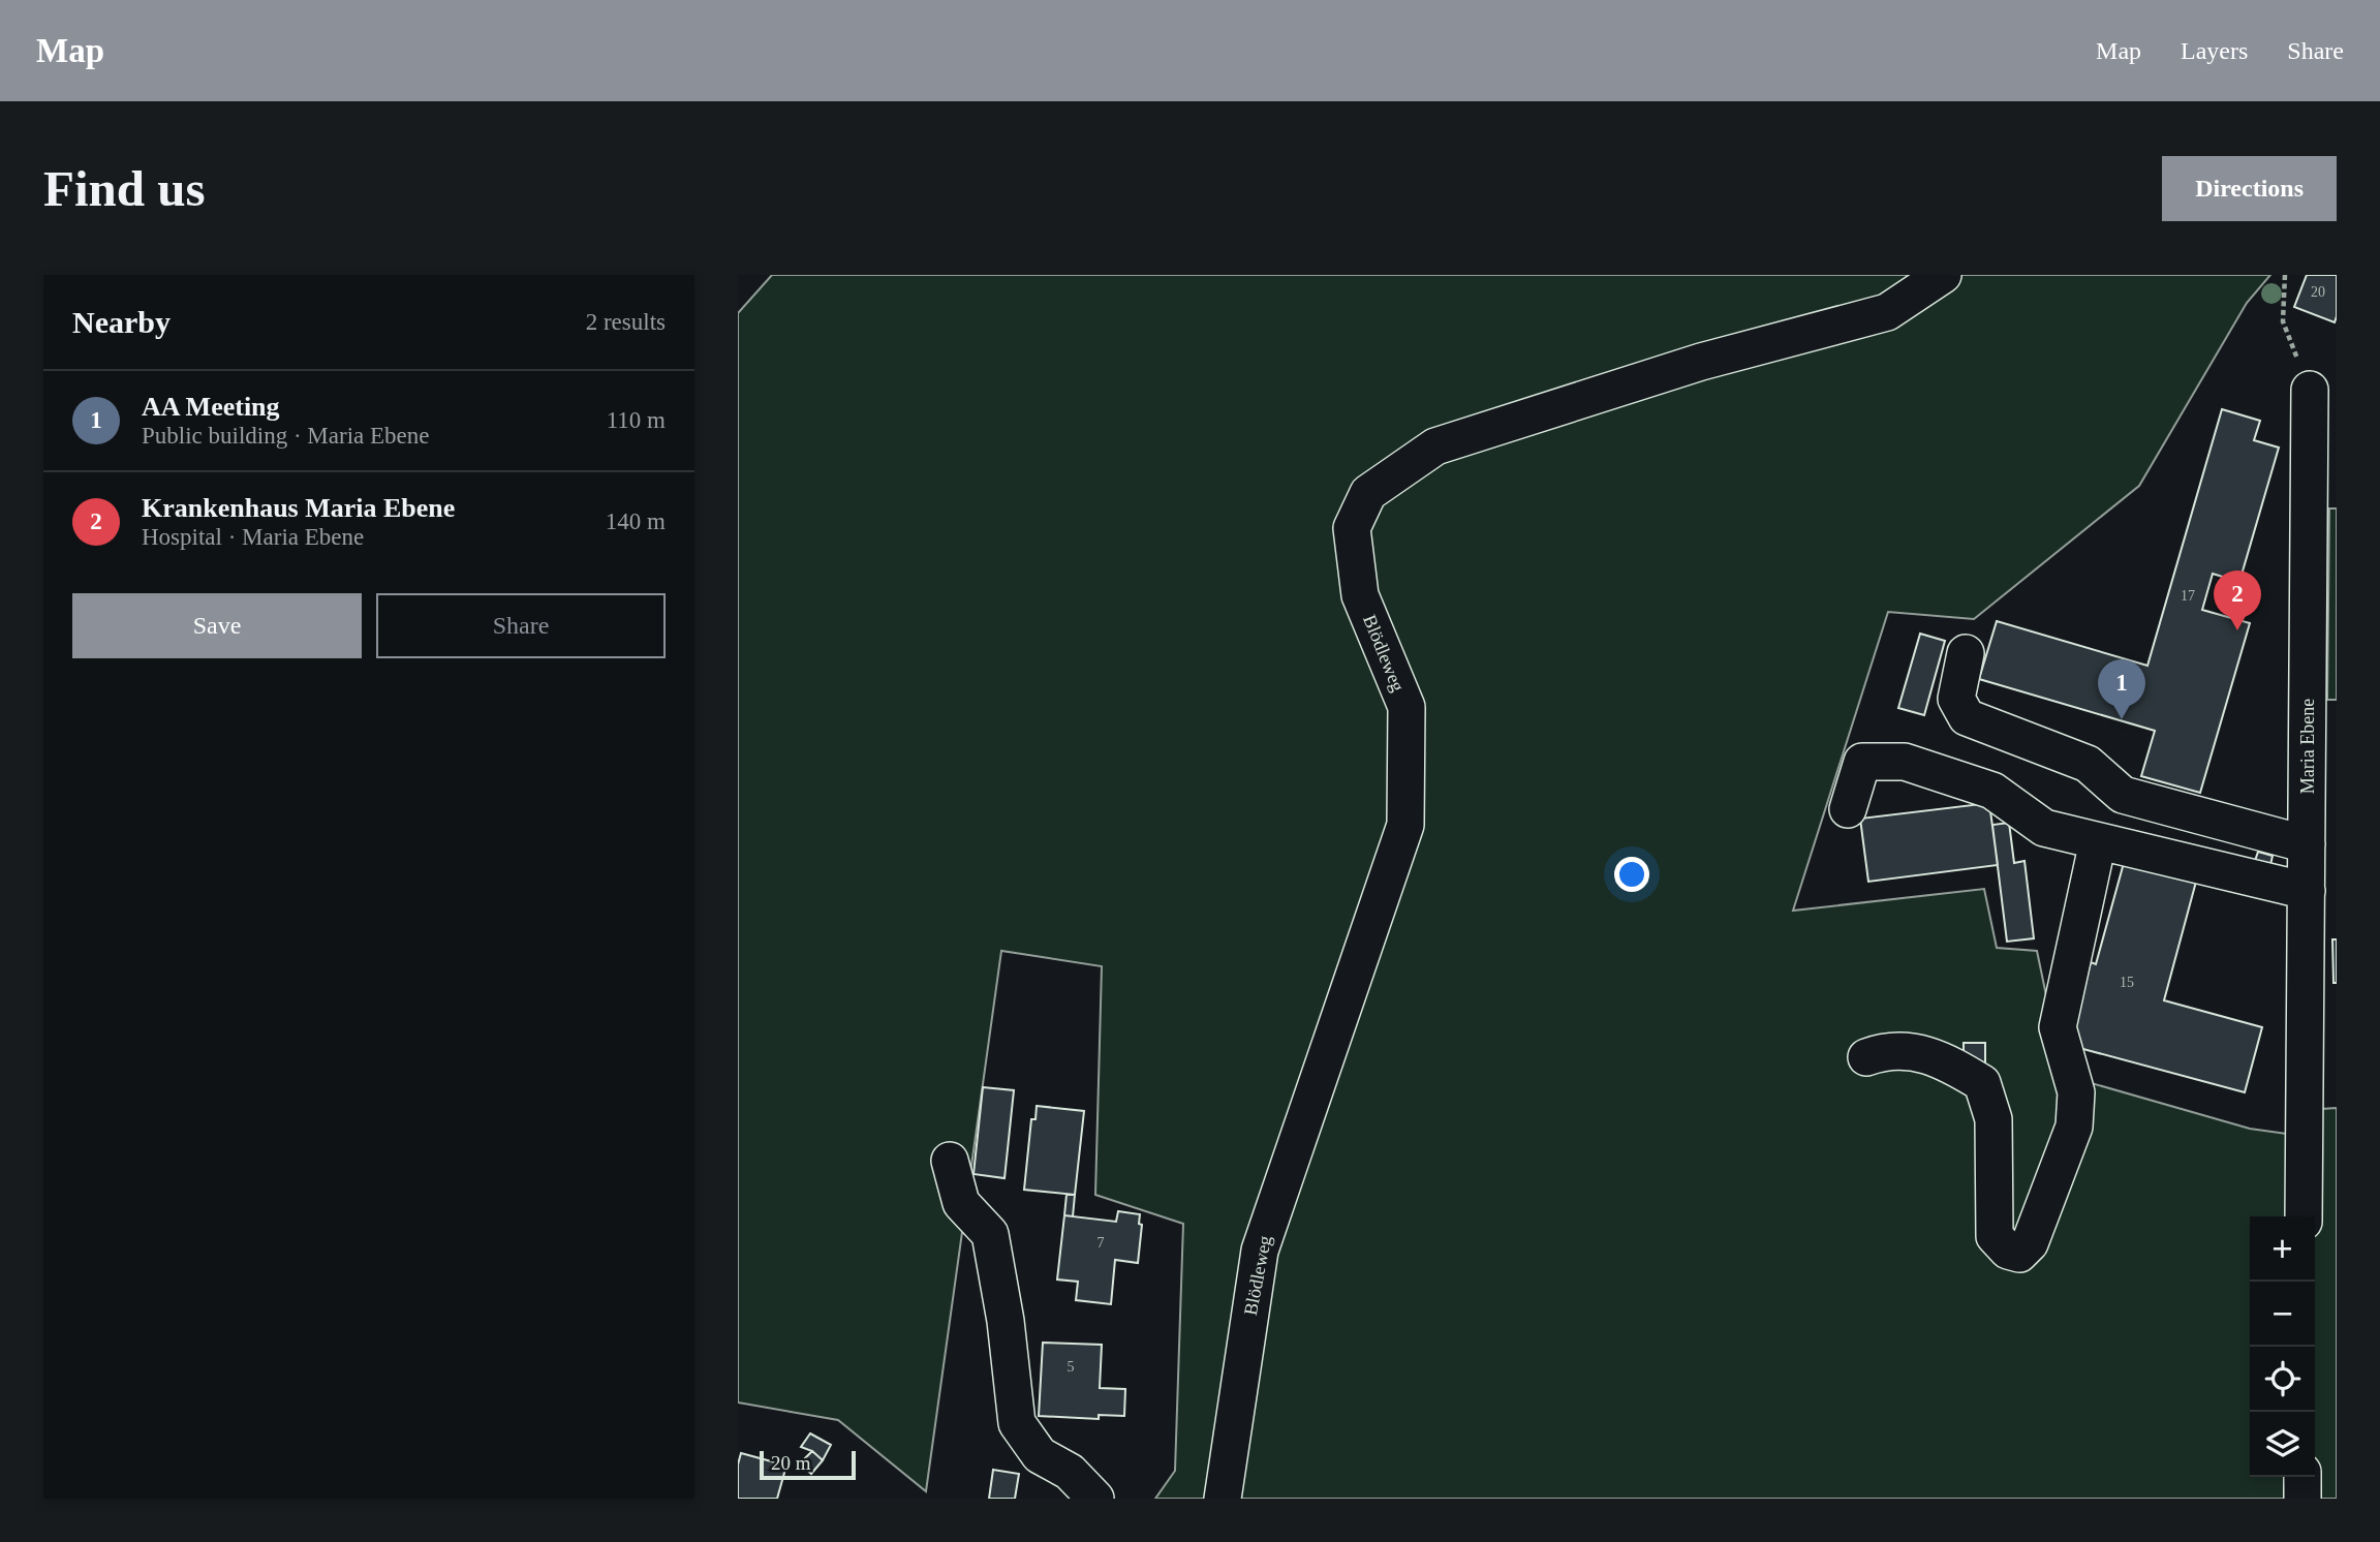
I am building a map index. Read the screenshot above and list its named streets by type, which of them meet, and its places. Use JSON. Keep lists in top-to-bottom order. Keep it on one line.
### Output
{"streets":{"street":["Blödleweg","Maria Ebene"]},"house_numbers":["20","17","15","7","5"],"scale_bar":"20 m","page":{"header":"Map","nav":["Map","Layers","Share"],"buttons":["Directions",["Save","Share"]],"title":"Find us","heading":["Nearby","2 results"],"list":[{"mark":"1","name":"AA Meeting","note":"Public building · Maria Ebene","value":"110 m"},{"mark":"2","name":"Krankenhaus Maria Ebene","note":"Hospital · Maria Ebene","value":"140 m"}],"pins":["2","1"],"map_buttons":["+","−"],"scale":"20 m"}}
